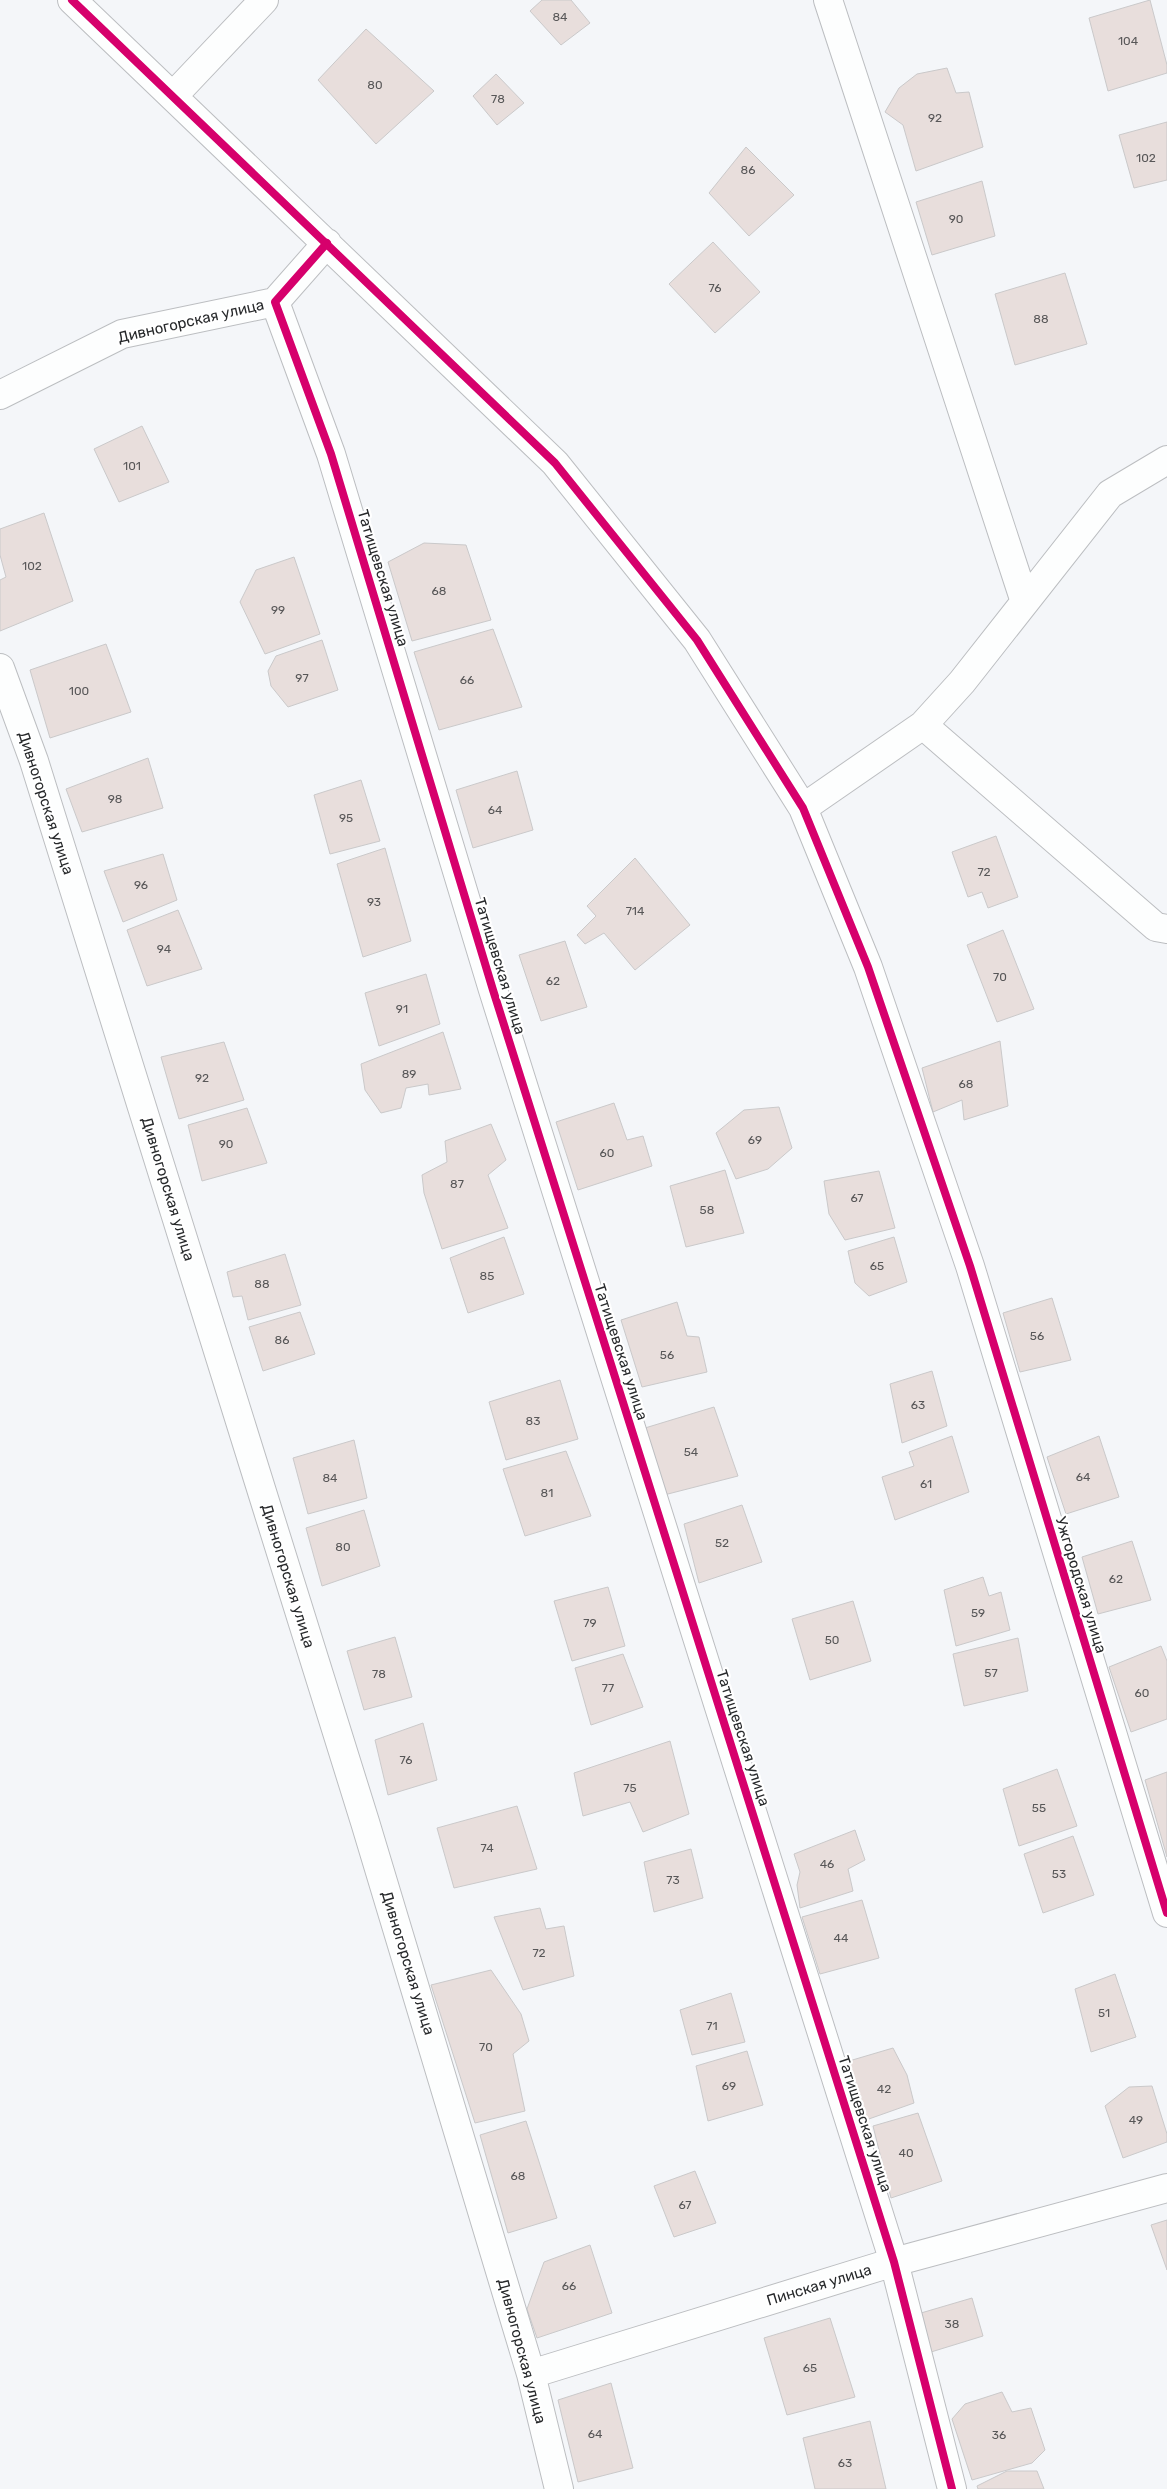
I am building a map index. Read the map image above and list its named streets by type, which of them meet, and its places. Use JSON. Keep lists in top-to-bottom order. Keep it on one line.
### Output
{"streets":{"street":["Дивногорская улица","Татищевская улица","Ужгородская улица","Пинская улица"]},"crossings":[["Дивногорская улица","Татищевская улица"],["Дивногорская улица","Пинская улица"],["Татищевская улица","Пинская улица"]],"house_numbers":["84","104","80","78","92","102","86","90","76","88","101","102","68","99","97","66","100","98","64","95","72","96","93","714","94","70","62","91","89","92","68","69","90","60","87","67","58","65","85","88","56","86","56","63","83","54","64","84","61","81","52","80","62","59","79","50","57","78","77","60","76","75","55","74","46","53","73","44","72","51","71","70","69","42","49","40","68","67","66","38","65","64","36","63"]}
